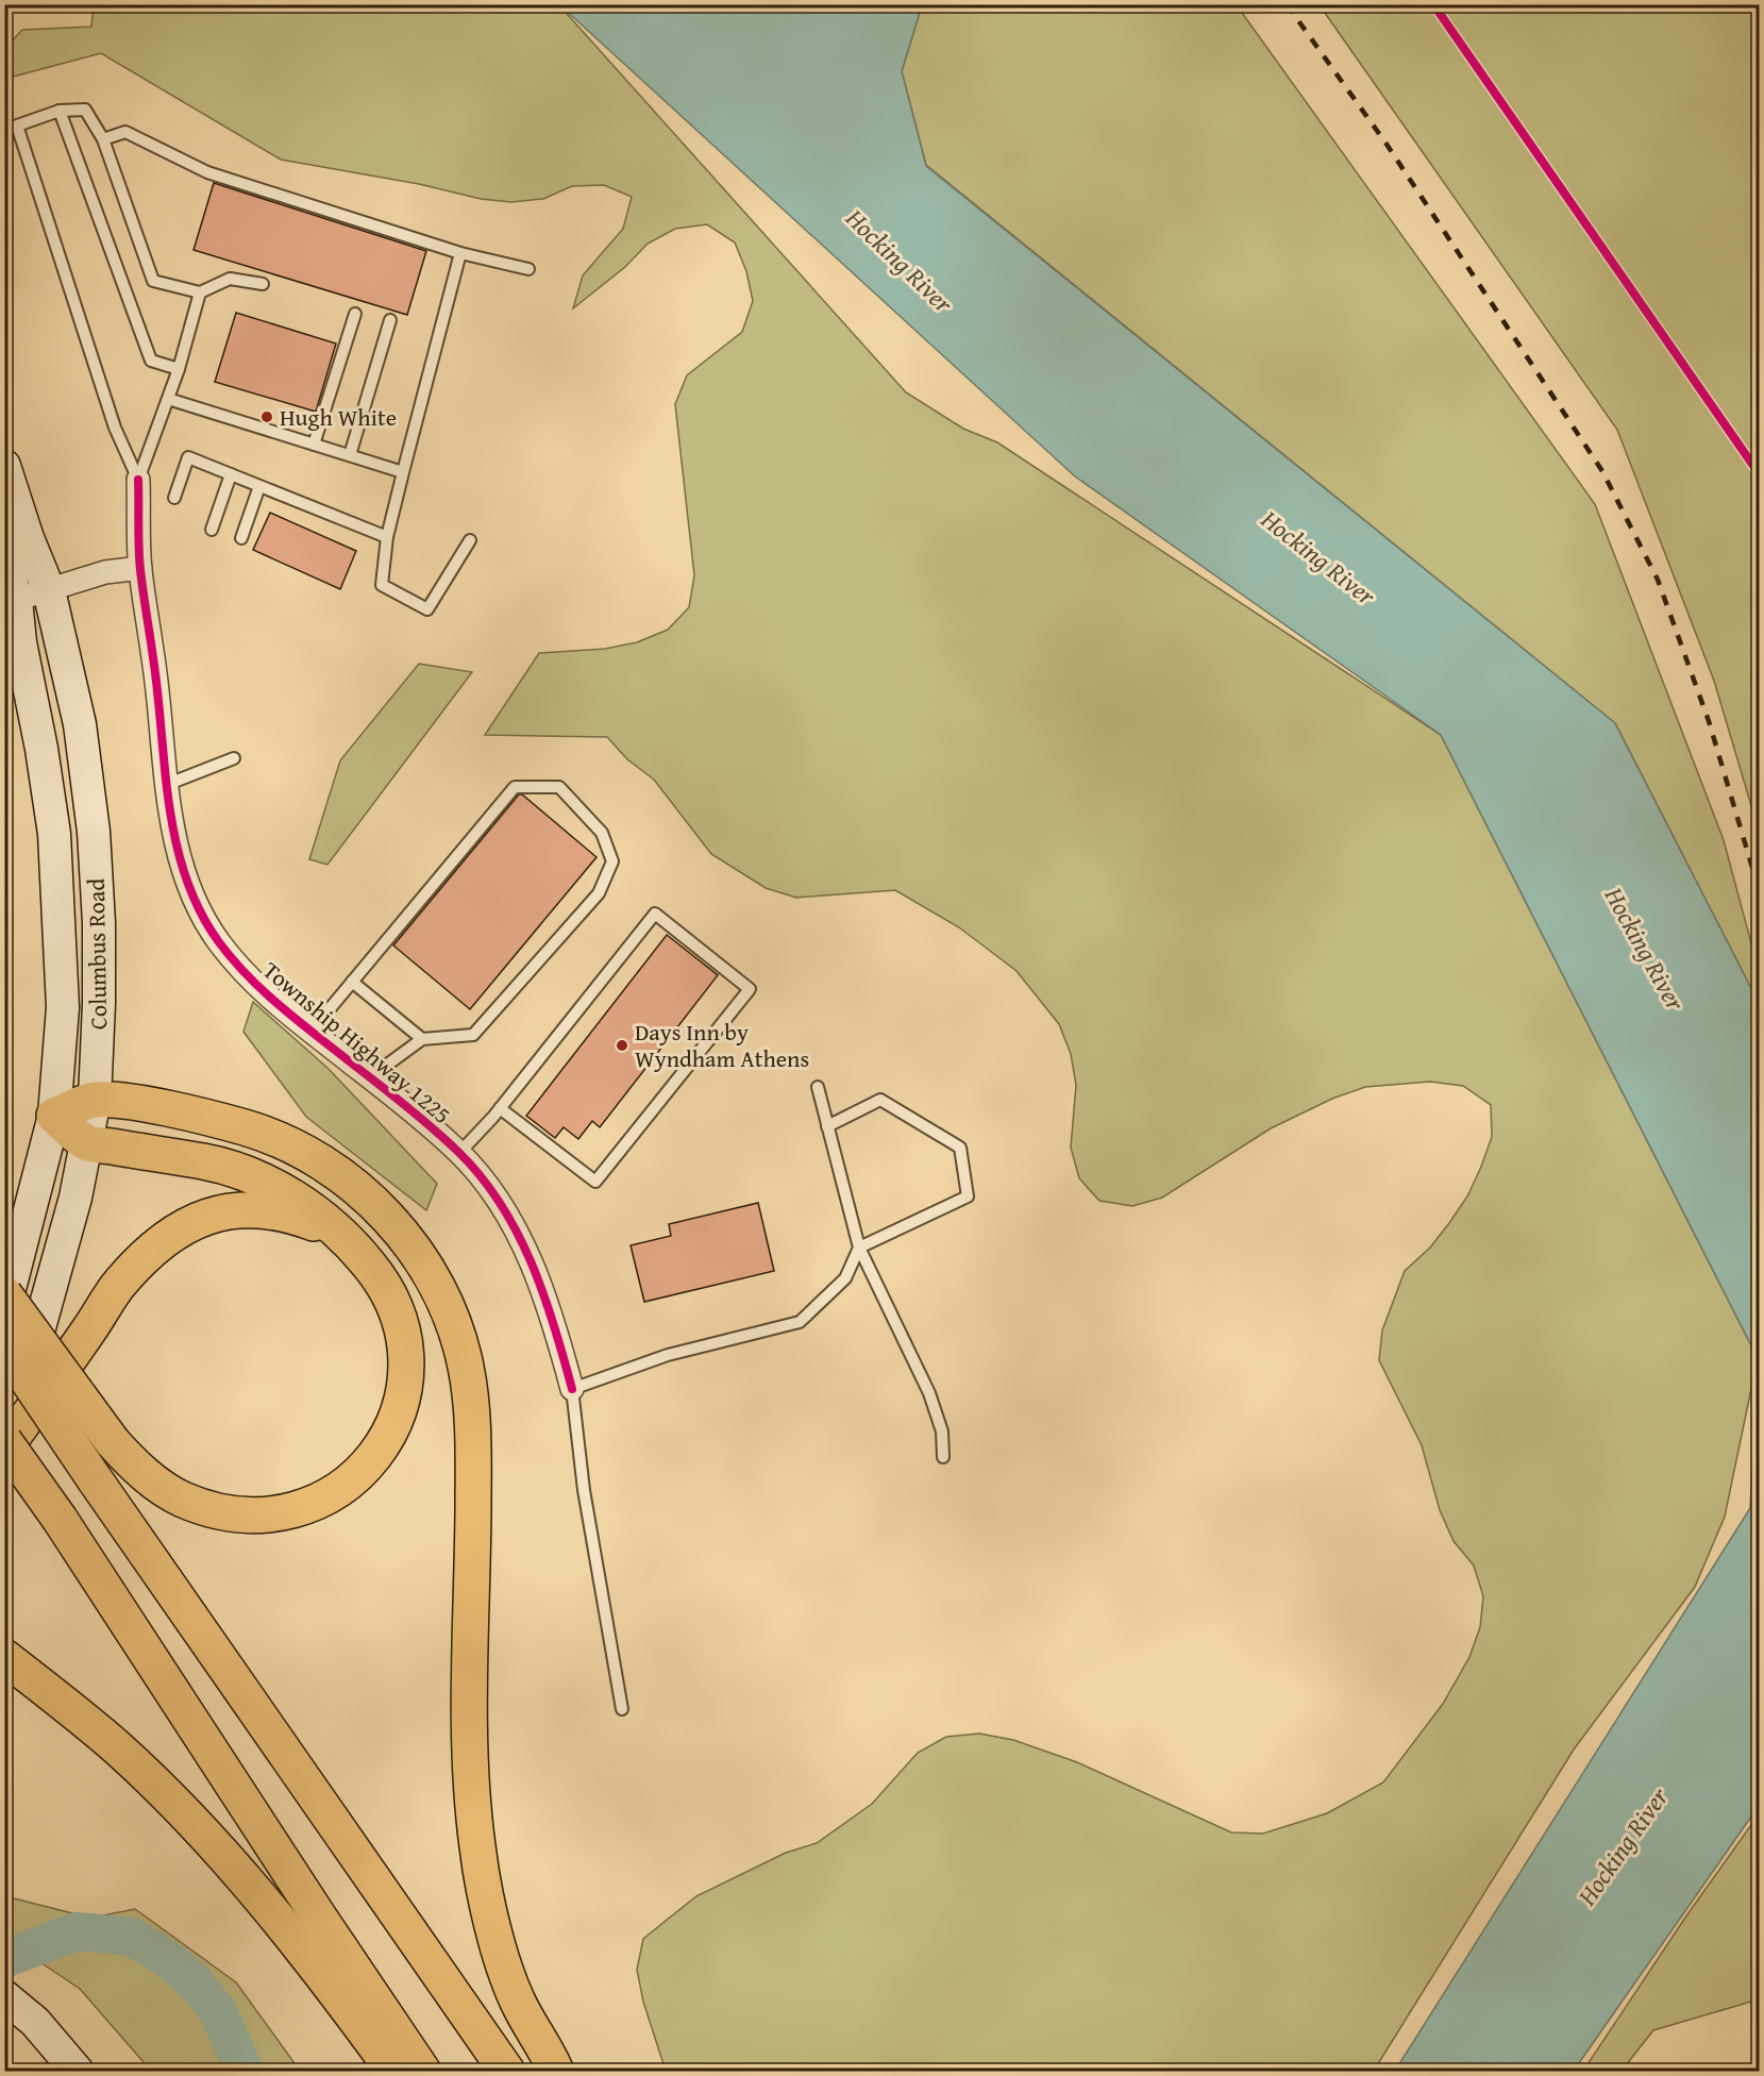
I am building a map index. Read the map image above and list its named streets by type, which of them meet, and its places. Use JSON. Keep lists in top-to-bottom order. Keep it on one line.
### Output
{"streets":{"main road":["Columbus Road"],"street":["Township Highway 1225"]},"water":["Hocking River"],"places":["Hugh White","Days Inn by Wyndham Athens"]}
